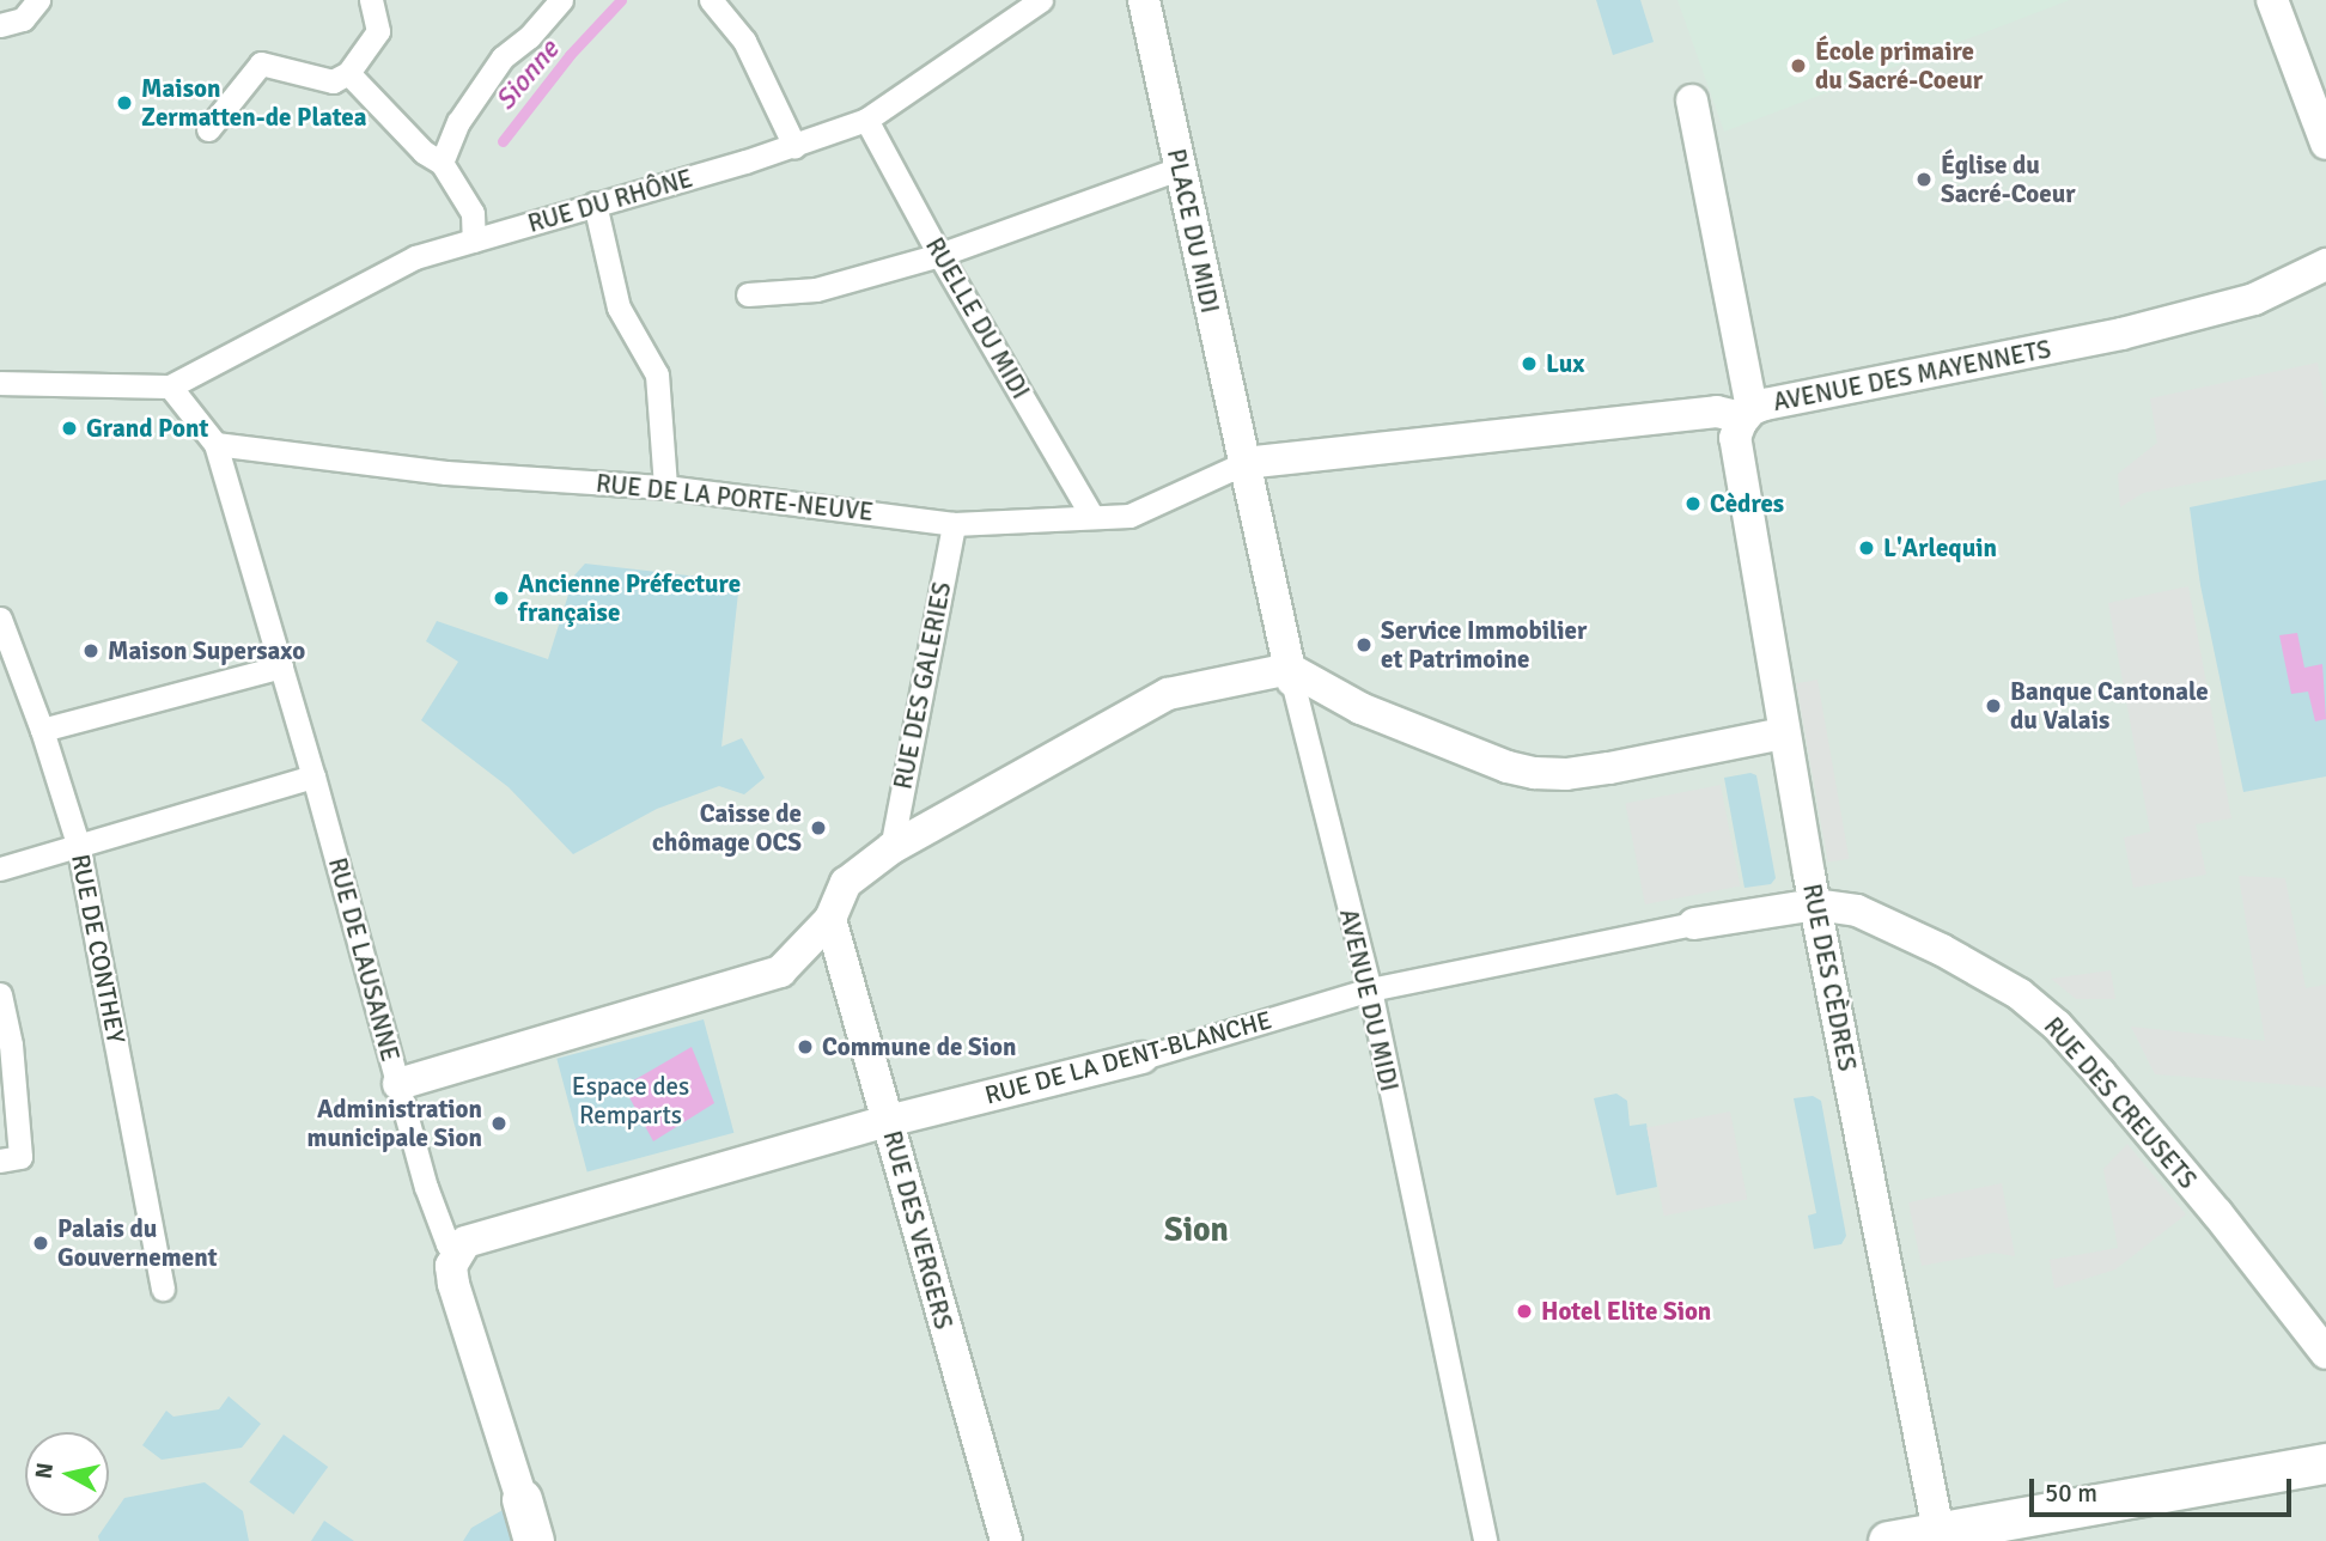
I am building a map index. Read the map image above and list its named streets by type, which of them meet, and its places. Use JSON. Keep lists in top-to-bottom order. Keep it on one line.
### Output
{"streets":{"street":["RUE DU RHÔNE","PLACE DU MIDI","RUELLE DU MIDI","AVENUE DES MAYENNETS","RUE DE LA PORTE-NEUVE","RUE DES GALERIES","RUE DE CONTHEY","RUE DE LAUSANNE","RUE DES CÈDRES","AVENUE DU MIDI","RUE DE LA DENT-BLANCHE","RUE DES CREUSETS","RUE DES VERGERS"]},"crossings":[["RUE DU RHÔNE","RUELLE DU MIDI"],["RUE DU RHÔNE","RUE DE LAUSANNE"],["PLACE DU MIDI","AVENUE DES MAYENNETS"],["PLACE DU MIDI","RUE DE LA PORTE-NEUVE"],["PLACE DU MIDI","AVENUE DU MIDI"],["RUELLE DU MIDI","RUE DE LA PORTE-NEUVE"],["AVENUE DES MAYENNETS","RUE DE LA PORTE-NEUVE"],["AVENUE DES MAYENNETS","RUE DES CÈDRES"],["AVENUE DES MAYENNETS","AVENUE DU MIDI"],["RUE DE LA PORTE-NEUVE","RUE DES GALERIES"],["RUE DE LA PORTE-NEUVE","RUE DE LAUSANNE"],["RUE DE LA PORTE-NEUVE","AVENUE DU MIDI"],["RUE DE LAUSANNE","RUE DE LA DENT-BLANCHE"],["RUE DES CÈDRES","RUE DE LA DENT-BLANCHE"],["RUE DES CÈDRES","RUE DES CREUSETS"],["AVENUE DU MIDI","RUE DE LA DENT-BLANCHE"],["RUE DE LA DENT-BLANCHE","RUE DES CREUSETS"],["RUE DE LA DENT-BLANCHE","RUE DES VERGERS"]],"districts":["Sion"],"water":["Sionne"],"parks":["Espace des Remparts"],"places":["École primaire du Sacré-Coeur","Maison Zermatten-de Platea","Église du Sacré-Coeur","Lux","Grand Pont","Cèdres","L'Arlequin","Ancienne Préfecture française","Service Immobilier et Patrimoine","Maison Supersaxo","Banque Cantonale du Valais","Caisse de chômage OCS","Commune de Sion","Administration municipale Sion","Palais du Gouvernement","Hotel Elite Sion"],"scale_bar":"50 m","north":"left"}
